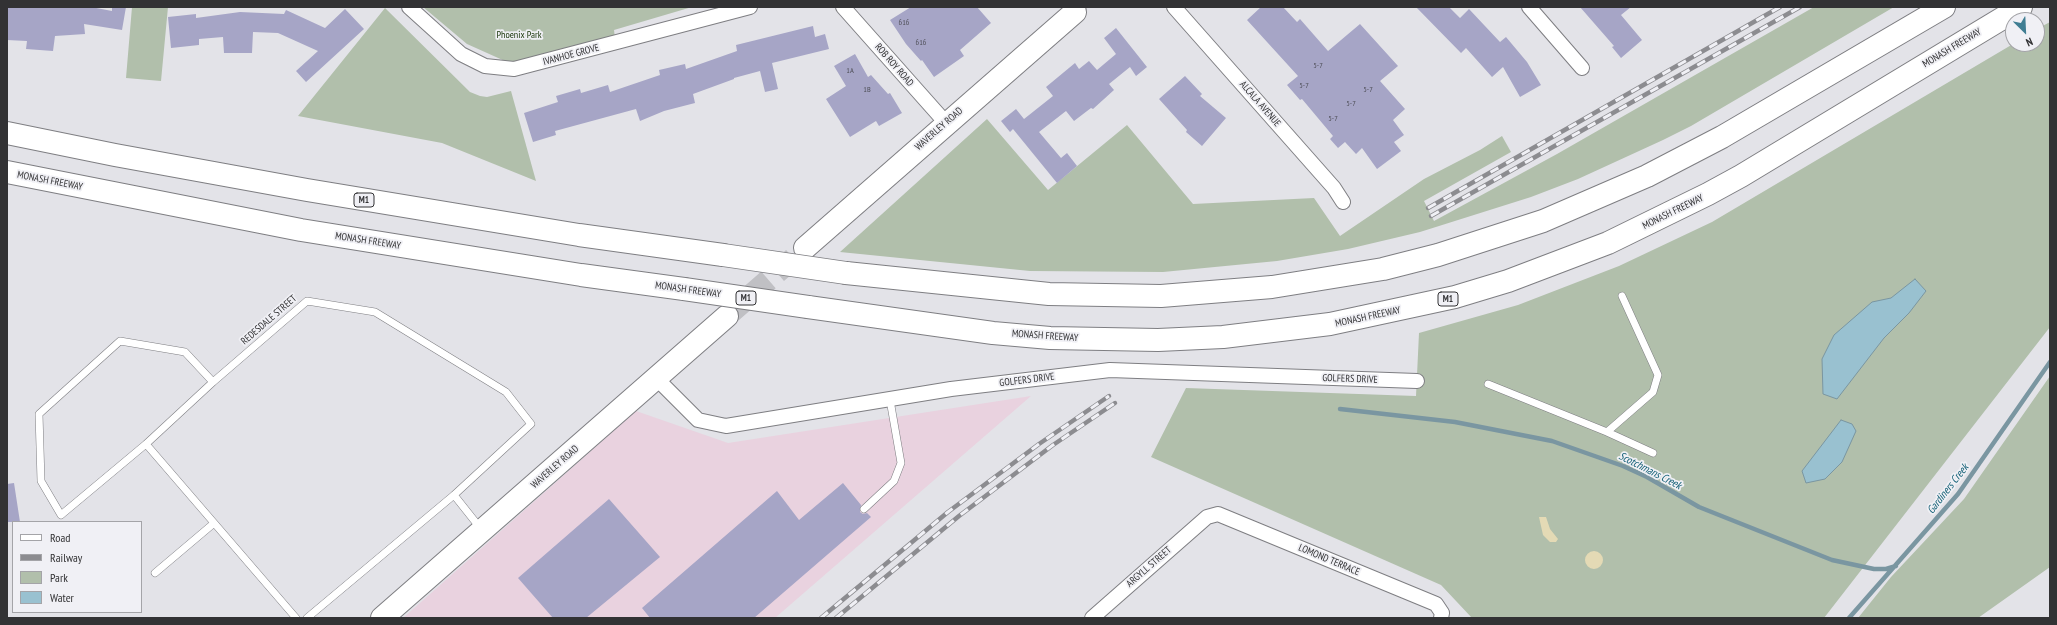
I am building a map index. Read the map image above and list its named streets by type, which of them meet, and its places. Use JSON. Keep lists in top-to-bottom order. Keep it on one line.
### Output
{"streets":{"main road":["MONASH FREEWAY","WAVERLEY ROAD","M1"],"street":["IVANHOE GROVE","ROB ROY ROAD","ALCALA AVENUE","GOLFERS DRIVE","LOMOND TERRACE","ARGYLL STREET"],"lane":["REDESDALE STREET"]},"crossings":[["ROB ROY ROAD","WAVERLEY ROAD"],["WAVERLEY ROAD","GOLFERS DRIVE"],["LOMOND TERRACE","ARGYLL STREET"]],"water":["Scotchmans Creek","Gardiners Creek"],"parks":["Phoenix Park"],"house_numbers":["616","616","5-7","1A","5-7","1B","5-7","5-7","5-7"],"legend":["Road","Railway","Park","Water"],"north":"bottom right"}
